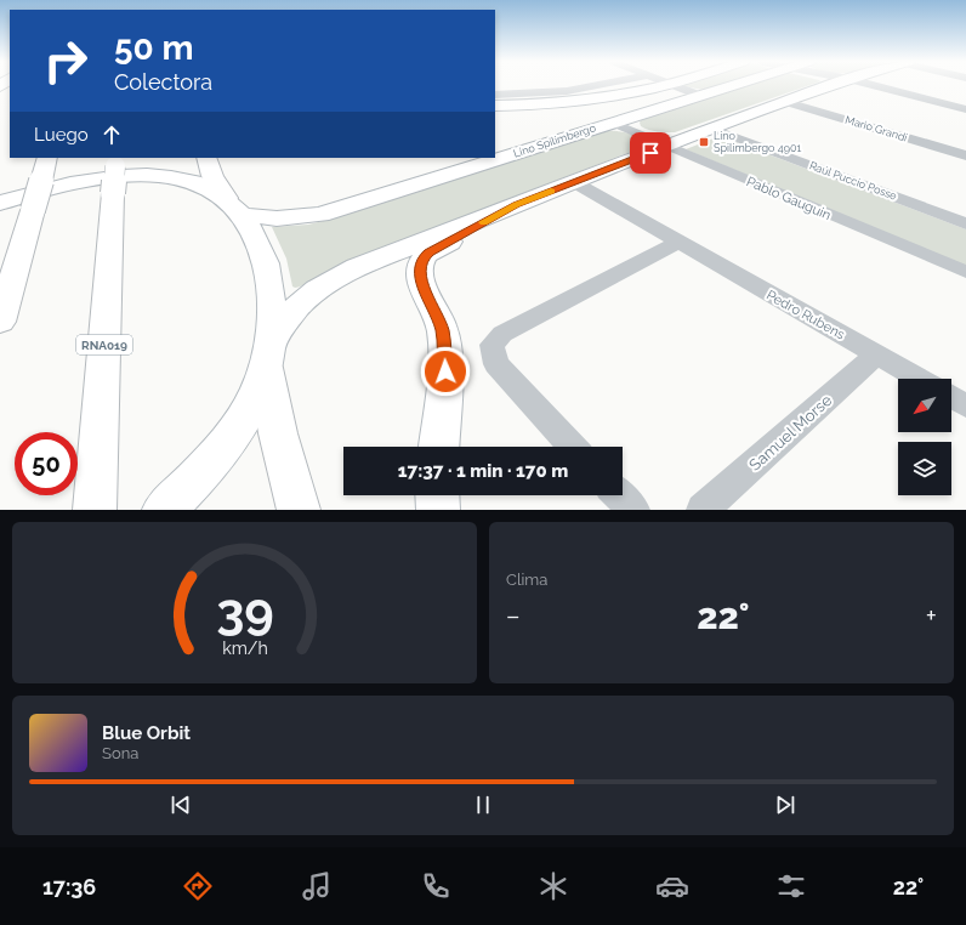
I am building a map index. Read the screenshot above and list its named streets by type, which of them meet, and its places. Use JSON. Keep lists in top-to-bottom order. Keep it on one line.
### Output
{"streets":{"main road":["Lino Spilimbergo","RNA019"],"street":["Mario Grandi","Raúl Puccio Posse","Pablo Gauguin","Pedro Rubens","Samuel Morse"]},"crossings":[["Lino Spilimbergo","Pablo Gauguin"],["Pedro Rubens","Samuel Morse"]],"places":{"transit":["Lino Spilimbergo 4901"]},"north":"bottom left","page":{"turn":["50 m","Colectora"],"then":"Luego","limit":"50","trip":"17:37 · 1 min · 170 m","tile":"Clima","heat":["−","22°","+"],"song":["Blue Orbit","Sona"],"tabs":["17:36","22°"],"gauge":["39","km/h"]}}
